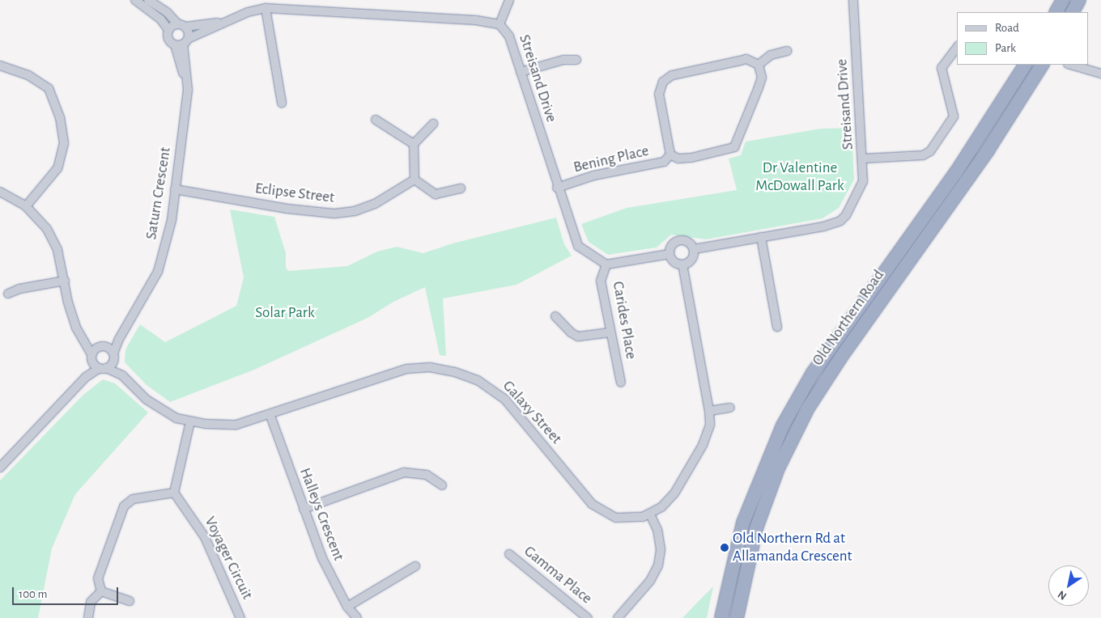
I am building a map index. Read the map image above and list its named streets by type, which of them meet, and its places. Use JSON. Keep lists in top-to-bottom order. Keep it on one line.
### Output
{"streets":{"highway":["Old Northern Road"],"street":["Streisand Drive","Bening Place","Saturn Crescent","Eclipse Street","Carides Place","Galaxy Street","Halleys Crescent","Voyager Circuit","Gamma Place"]},"crossings":[["Streisand Drive","Bening Place"],["Streisand Drive","Saturn Crescent"],["Streisand Drive","Carides Place"],["Streisand Drive","Galaxy Street"],["Saturn Crescent","Eclipse Street"],["Saturn Crescent","Galaxy Street"],["Galaxy Street","Halleys Crescent"]],"parks":["Dr Valentine McDowall Park","Solar Park"],"places":["Old Northern Rd at Allamanda Crescent"],"legend":["Road","Park"],"scale_bar":"100 m","north":"bottom left"}
